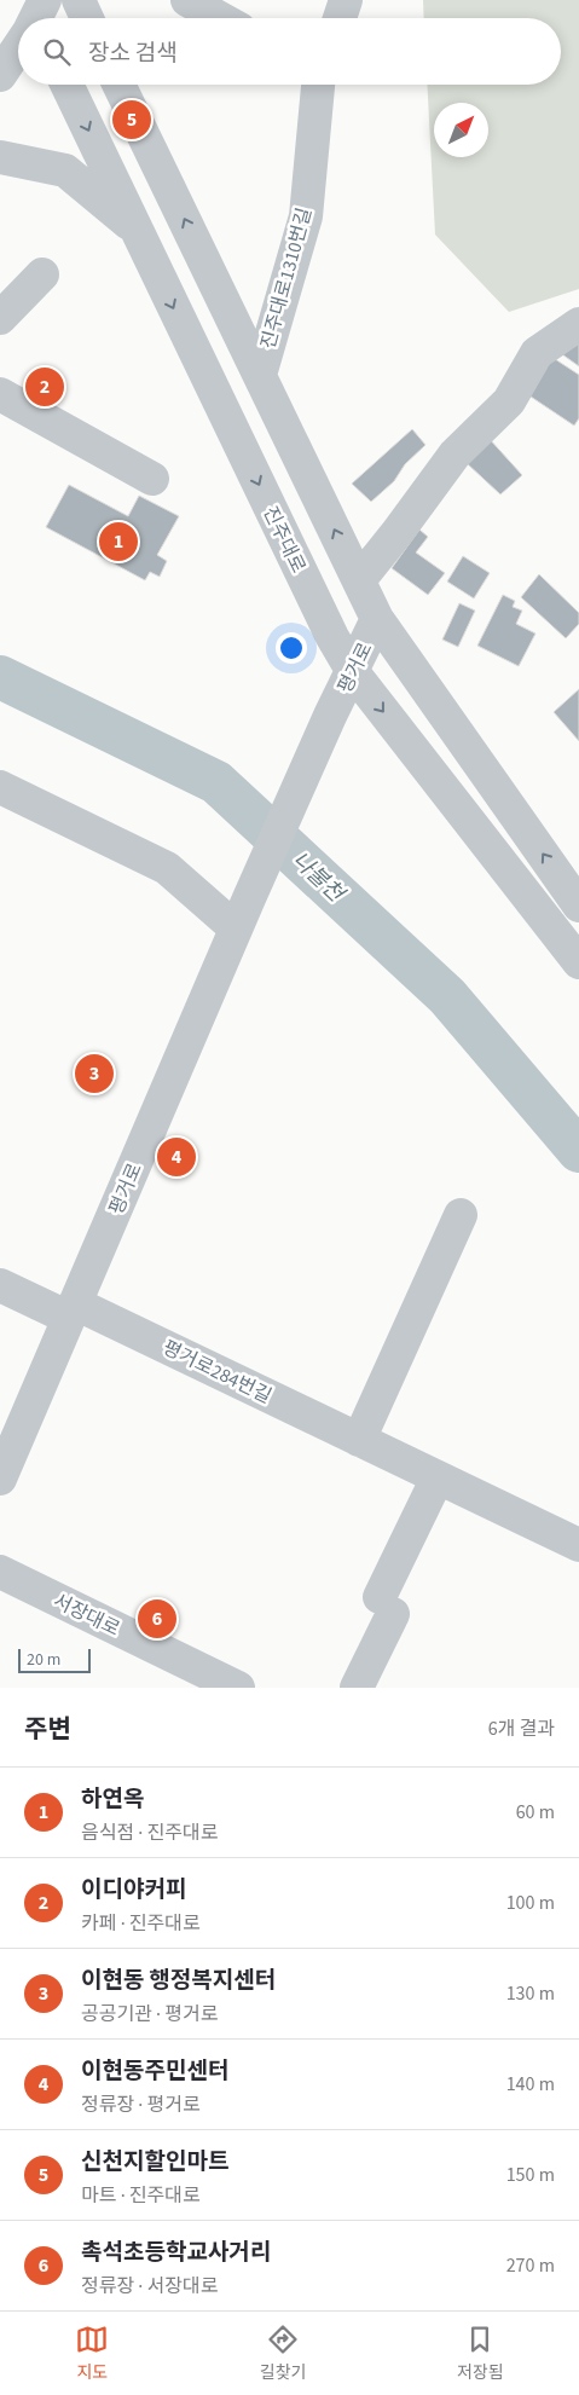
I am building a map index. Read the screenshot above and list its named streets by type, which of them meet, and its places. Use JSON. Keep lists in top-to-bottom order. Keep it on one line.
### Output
{"streets":{"street":["진주대로1310번길","진주대로","평거로","평거로284번길","서장대로"]},"crossings":[["진주대로","평거로"],["평거로","평거로284번길"]],"water":["나불천"],"scale_bar":"20 m","north":"top right","page":{"search":"장소 검색","pins":["5","2","1","3","4","6"],"scale":"20 m","heading":["주변","6개 결과"],"list":[{"mark":"1","name":"하연옥","note":"음식점 · 진주대로","value":"60 m"},{"mark":"2","name":"이디야커피","note":"카페 · 진주대로","value":"100 m"},{"mark":"3","name":"이현동 행정복지센터","note":"공공기관 · 평거로","value":"130 m"},{"mark":"4","name":"이현동주민센터","note":"정류장 · 평거로","value":"140 m"},{"mark":"5","name":"신천지할인마트","note":"마트 · 진주대로","value":"150 m"},{"mark":"6","name":"촉석초등학교사거리","note":"정류장 · 서장대로","value":"270 m"}],"nav":["지도","길찾기","저장됨"]}}
